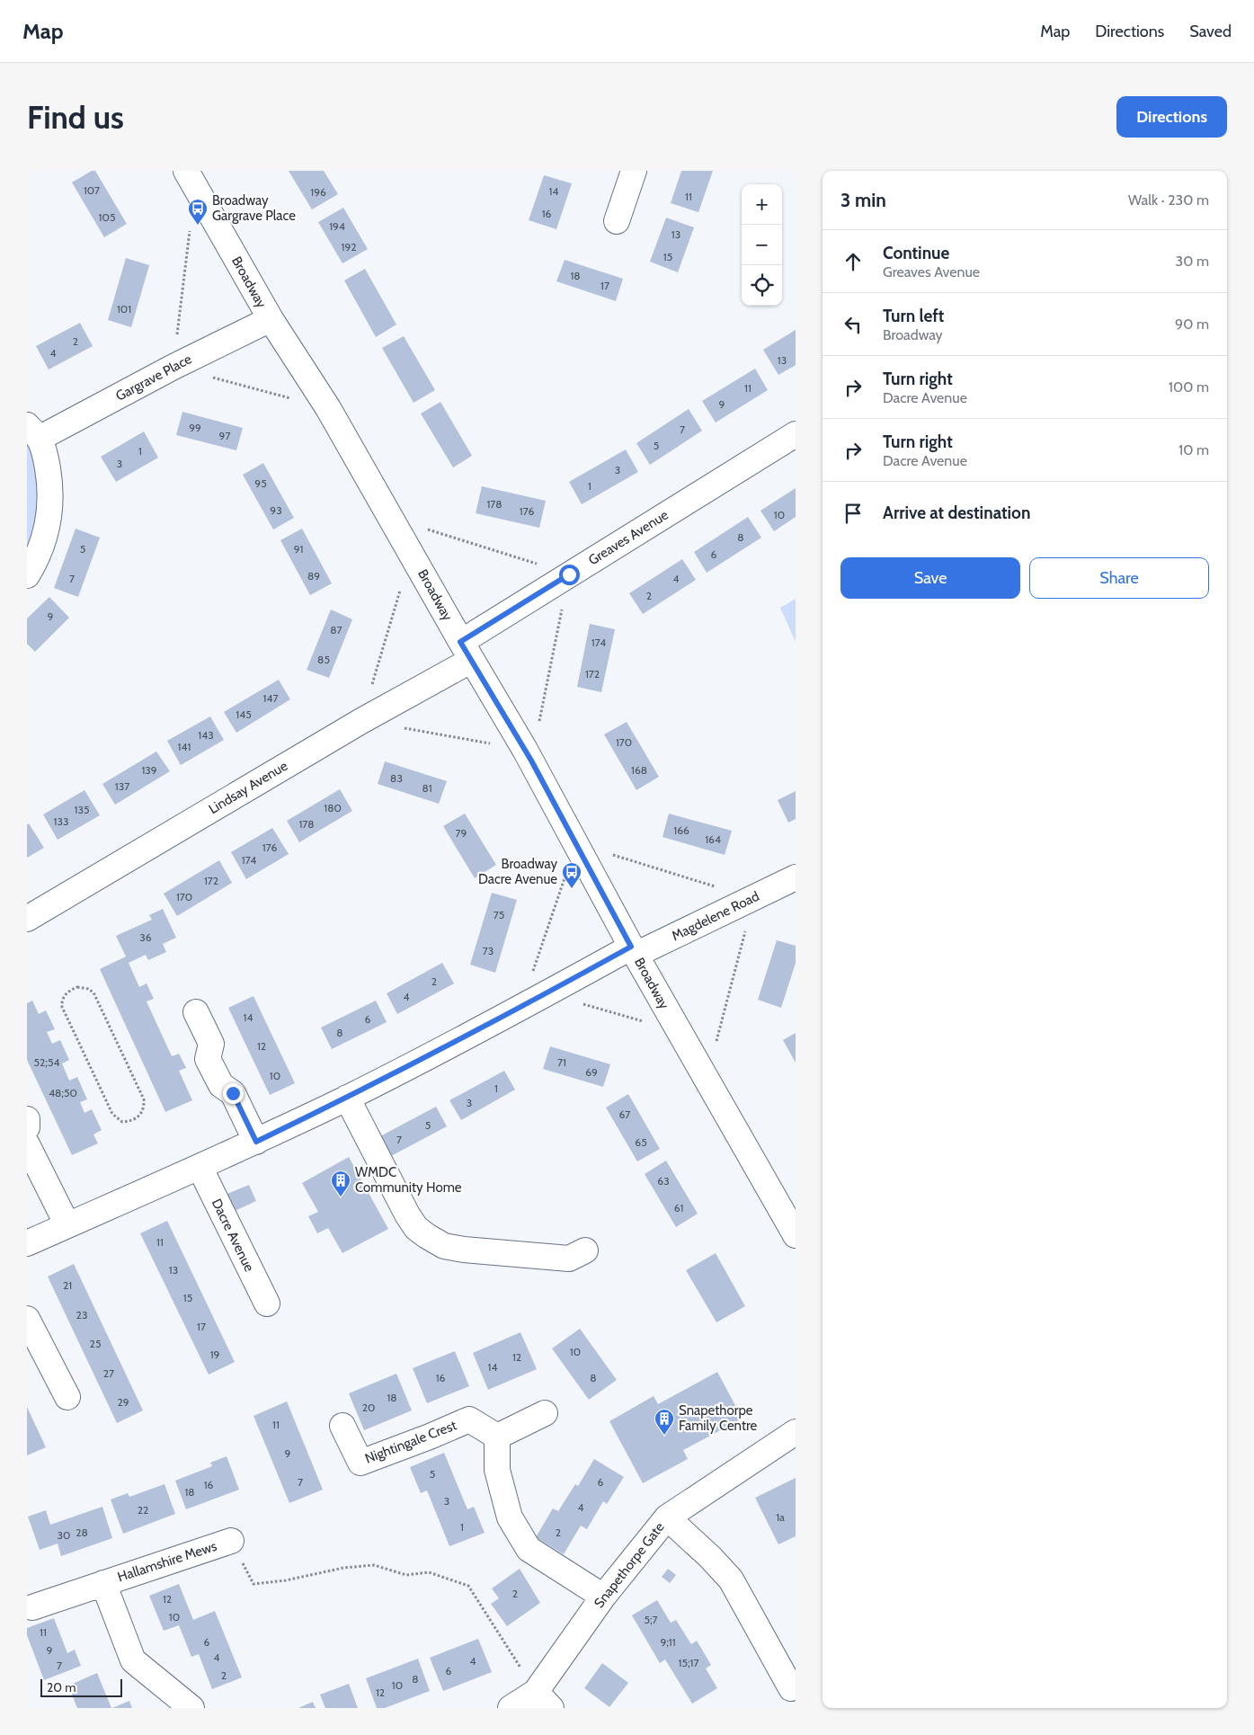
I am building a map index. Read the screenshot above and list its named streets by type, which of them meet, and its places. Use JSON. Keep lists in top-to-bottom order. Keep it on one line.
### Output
{"streets":{"street":["Broadway","Gargrave Place","Greaves Avenue","Lindsay Avenue","Magdelene Road","Dacre Avenue","Nightingale Crest","Hallamshire Mews","Snapethorpe Gate"]},"crossings":[["Broadway","Gargrave Place"],["Broadway","Greaves Avenue"],["Broadway","Lindsay Avenue"],["Broadway","Magdelene Road"],["Greaves Avenue","Lindsay Avenue"]],"places":{"bus stop":["Broadway Gargrave Place","Broadway Dacre Avenue"],"building":["WMDC Community Home","Snapethorpe Family Centre"]},"house_numbers":["107","14","196","11","16","105","194","13","192","15","18","17","101","2","4","13","11","9","99","7","97","5","1","3","3","95","1","178","93","176","10","8","5","91","6","89","7","4","2","9","87","174","85","172","147","145","143","170","141","139","168","83","137","81","180","135","133","178","166","79","164","176","174","172","170","75","36","73","2","4","14","6","8","12","52;54","71","69","10","1","48;50","3","67","5","7","65","63","61","11","13","21","15","23","17","25","10","19","12","14","27","16","8","18","29","20","11","9","5","7","6","16","18","3","4","22","1a","1","28","2","30","2","12","10","5;7","11","6","9;11","9","4","4","15;17","7","6","2","8","10","12"],"scale_bar":"20 m","page":{"header":"Map","nav":["Map","Directions","Saved"],"buttons":["Directions",["Save","Share"]],"title":"Find us","heading":["3 min","Walk · 230 m"],"map_buttons":["+","−"],"list":[["Continue","Greaves Avenue","30 m"],["Turn left","Broadway","90 m"],["Turn right","Dacre Avenue","100 m"],["Turn right","Dacre Avenue","10 m"],"Arrive at destination"],"scale":"20 m"}}
